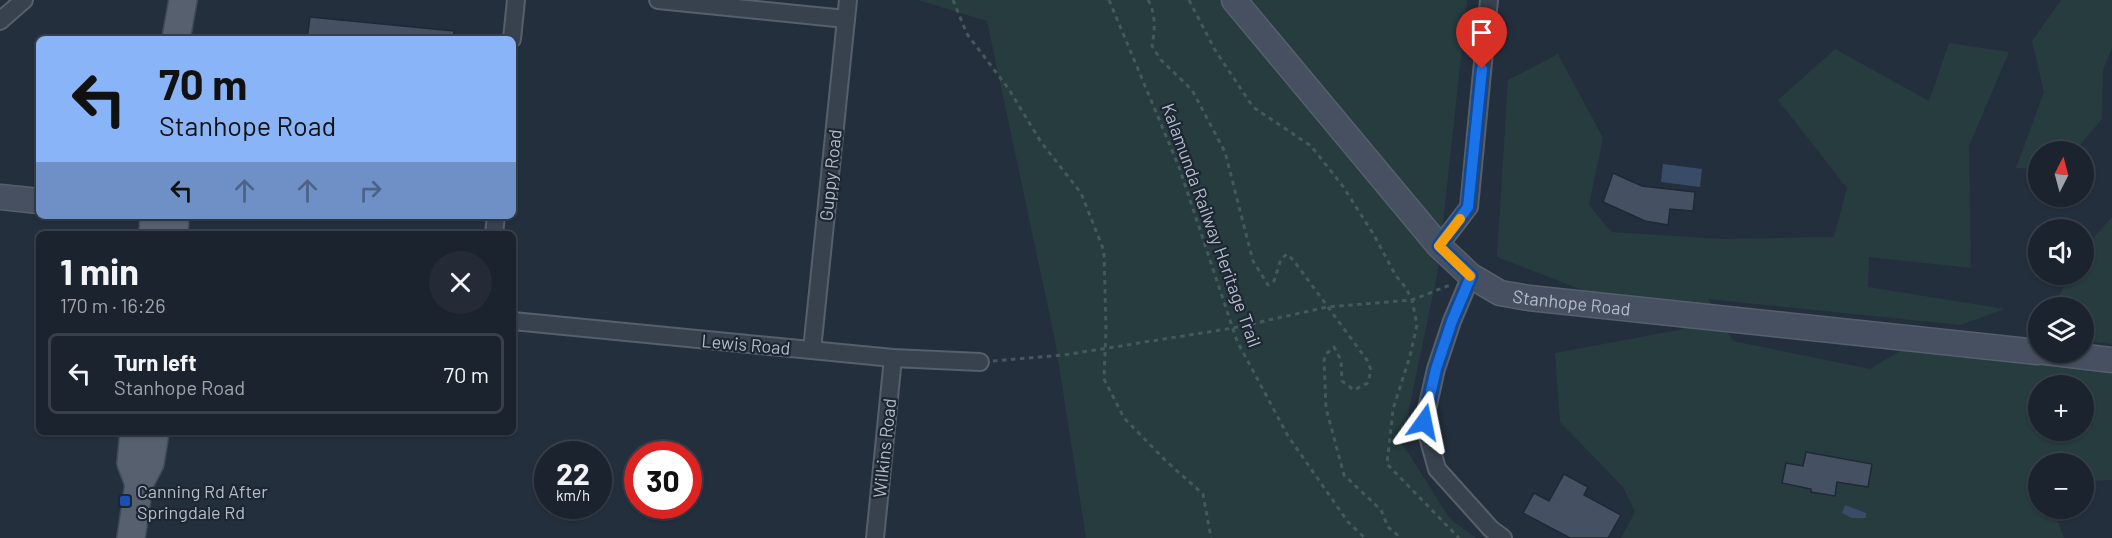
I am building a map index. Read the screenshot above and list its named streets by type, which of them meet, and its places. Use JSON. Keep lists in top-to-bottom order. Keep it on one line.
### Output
{"streets":{"street":["Guppy Road","Stanhope Road","Lewis Road","Wilkins Road"],"path":["Kalamunda Railway Heritage Trail"]},"crossings":[["Guppy Road","Lewis Road"],["Lewis Road","Wilkins Road"]],"places":{"transit":["Canning Rd After Springdale Rd"]},"north":"top","page":{"turn":["70 m","Stanhope Road"],"map_buttons":["+","−"],"heading":["1 min","170 m · 16:26"],"list":[{"name":"Turn left","note":"Stanhope Road","value":"70 m"}],"speed":"22 km/h","limit":"30"}}
